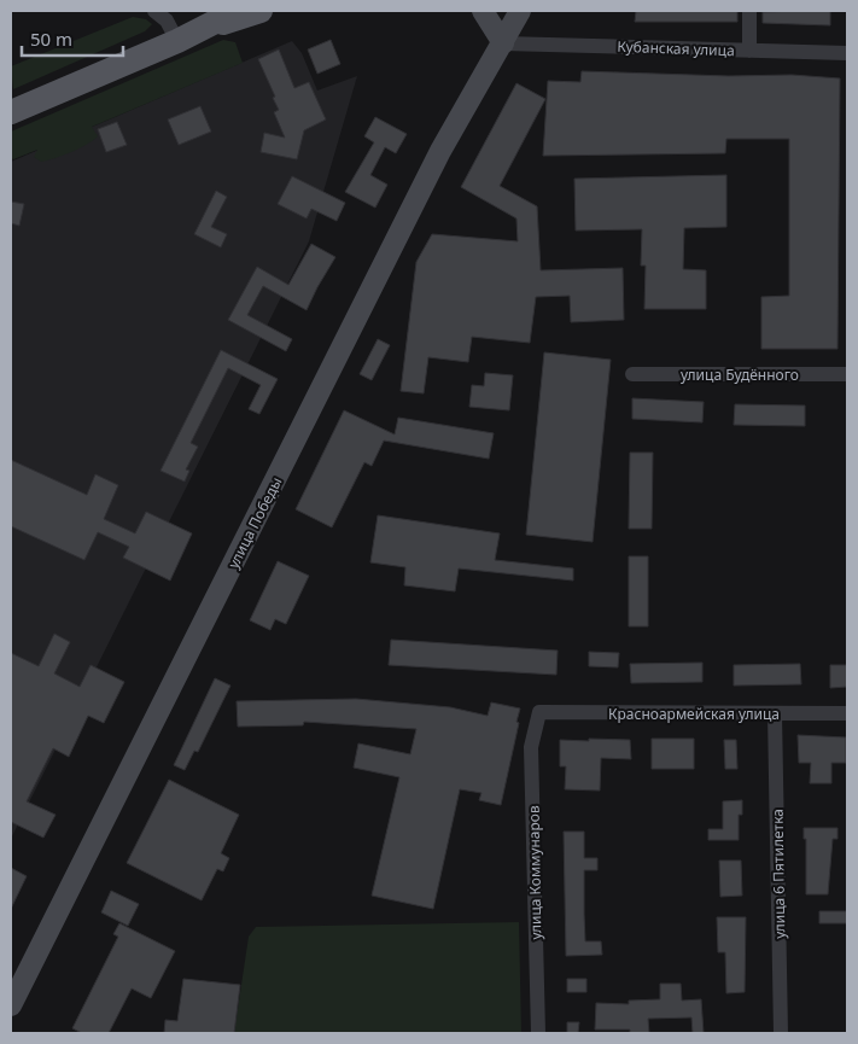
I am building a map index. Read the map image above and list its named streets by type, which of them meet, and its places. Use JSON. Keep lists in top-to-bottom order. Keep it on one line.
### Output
{"streets":{"street":["Кубанская улица","улица Будённого","улица Победы","Красноармейская улица","улица Коммунаров","улица 6 Пятилетка"]},"crossings":[["Кубанская улица","улица Победы"],["Красноармейская улица","улица Коммунаров"],["Красноармейская улица","улица 6 Пятилетка"]],"scale_bar":"50 m"}
